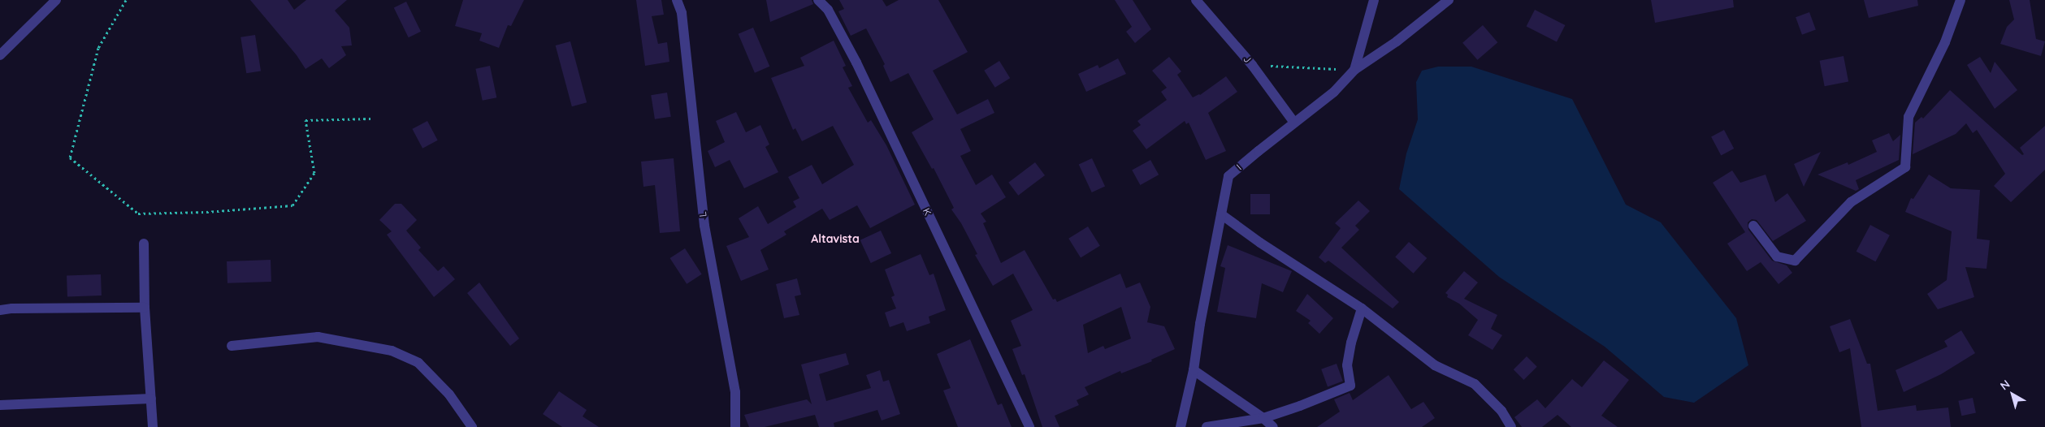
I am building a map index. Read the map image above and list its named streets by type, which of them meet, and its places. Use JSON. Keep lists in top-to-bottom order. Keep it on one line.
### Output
{"streets":{"street":["J","I","K","L"]},"crossings":[["J","I"]],"districts":["Altavista"],"north":"top left"}
